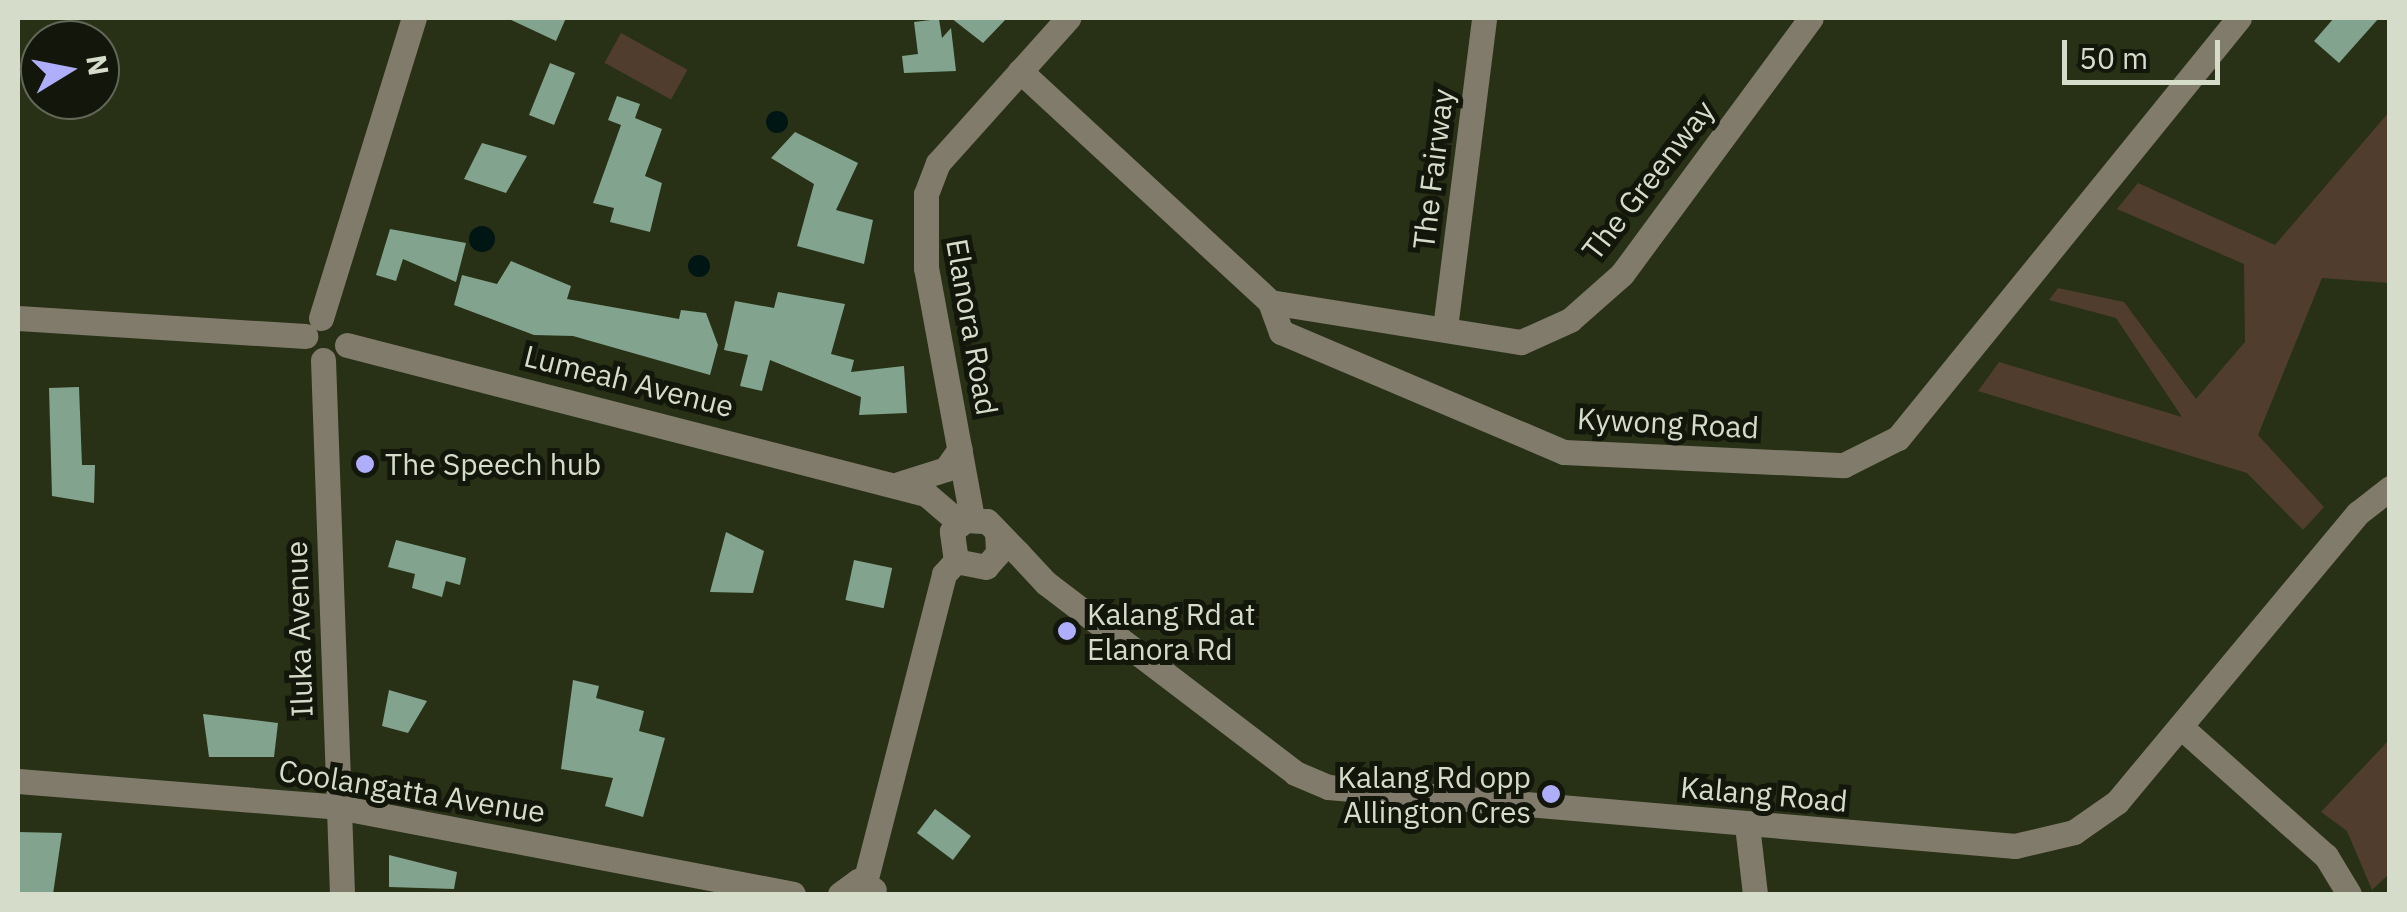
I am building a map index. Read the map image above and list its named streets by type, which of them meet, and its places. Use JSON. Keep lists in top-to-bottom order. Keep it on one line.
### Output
{"streets":{"street":["The Fairway","The Greenway","Elanora Road","Lumeah Avenue","Kywong Road","Iluka Avenue","Coolangatta Avenue","Kalang Road"]},"crossings":[["The Fairway","The Greenway"],["The Greenway","Kywong Road"],["Elanora Road","Kywong Road"],["Elanora Road","Kalang Road"],["Iluka Avenue","Coolangatta Avenue"]],"places":["The Speech hub","Kalang Rd at Elanora Rd","Kalang Rd opp Allington Cres"],"scale_bar":"50 m","north":"right"}
